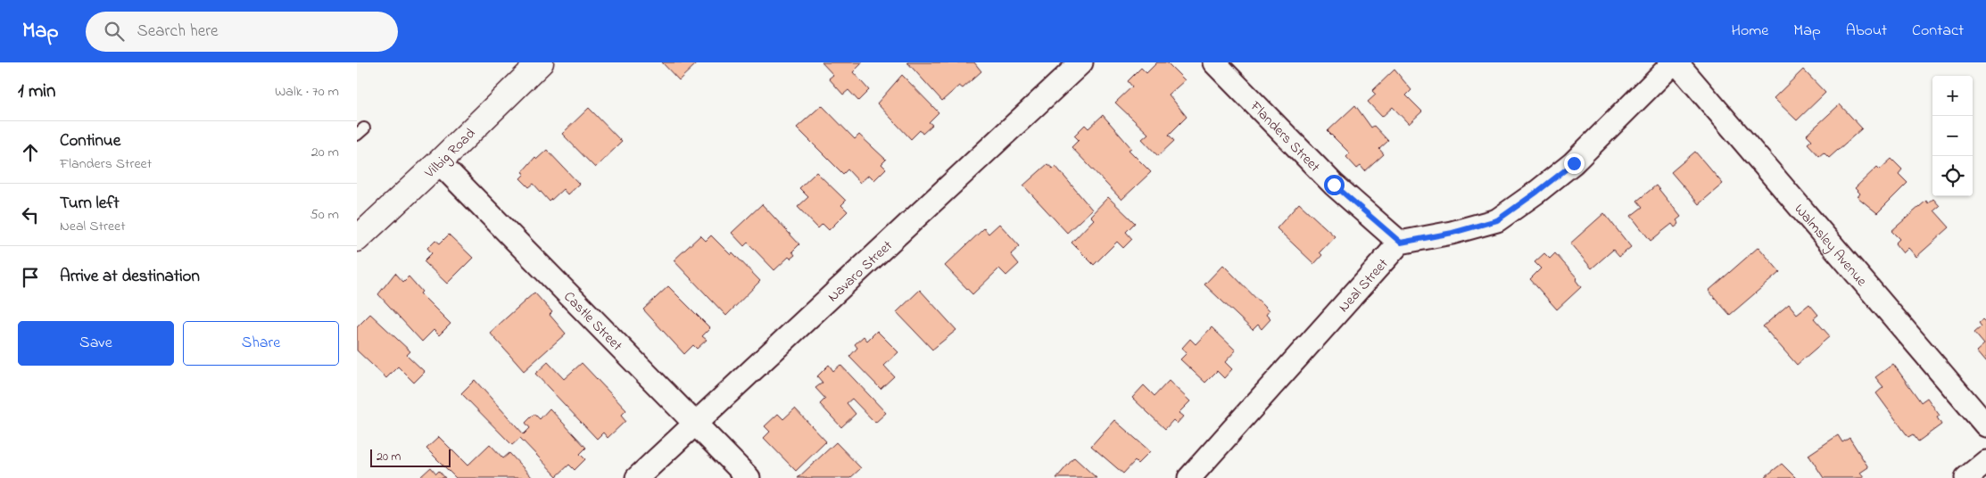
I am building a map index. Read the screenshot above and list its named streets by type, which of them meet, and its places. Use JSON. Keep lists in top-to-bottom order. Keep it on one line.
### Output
{"streets":{"street":["Flanders Street","Vilbig Road","Walmsley Avenue","Navaro Street","Neal Street","Castle Street"]},"crossings":[["Flanders Street","Neal Street"],["Vilbig Road","Castle Street"],["Navaro Street","Castle Street"]],"scale_bar":"20 m","page":{"header":"Map","search":"Search here","nav":["Home","Map","About","Contact"],"heading":["1 min","Walk · 70 m"],"map_buttons":["+","−"],"list":[["Continue","Flanders Street","20 m"],["Turn left","Neal Street","50 m"],"Arrive at destination"],"buttons":["Save","Share"],"scale":"20 m"}}
